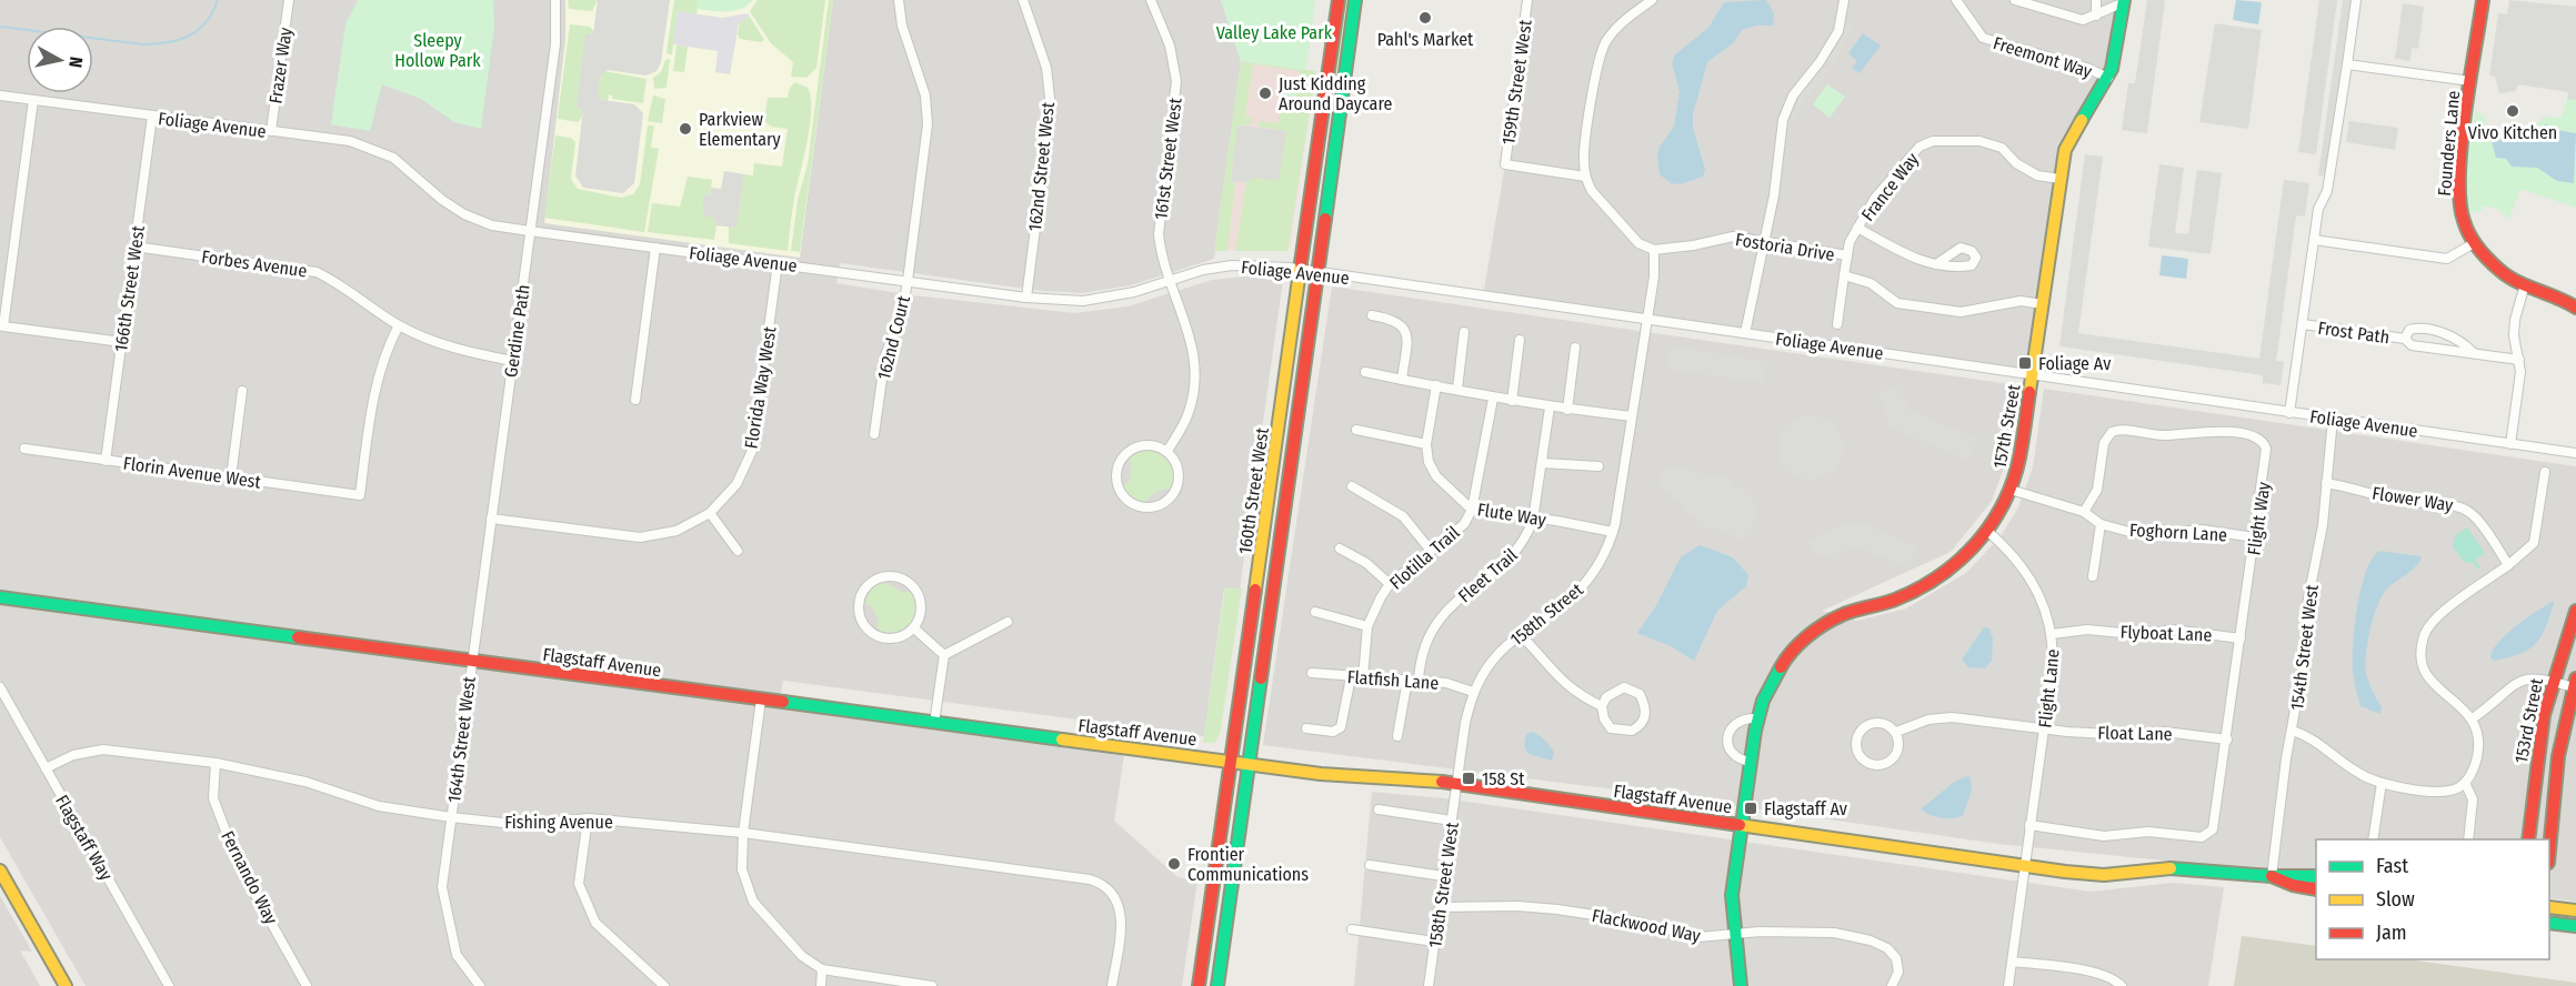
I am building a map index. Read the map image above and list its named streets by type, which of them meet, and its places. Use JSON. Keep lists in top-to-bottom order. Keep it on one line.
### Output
{"streets":{"street":["Freemont Way","Frazer Way","159th Street West","Foliage Avenue","Founders Lane","161st Street West","162nd Street West","France Way","Fostoria Drive","Forbes Avenue","166th Street West","Gerdine Path","Frost Path","162nd Court","Florida Way West","157th Street","Florin Avenue West","160th Street West","Flower Way","Flute Way","Flight Way","Foghorn Lane","Flotilla Trail","Fleet Trail","158th Street","Flyboat Lane","154th Street West","Flagstaff Avenue","Flatfish Lane","Flight Lane","153rd Street","Float Lane","164th Street West","Fishing Avenue","Flagstaff Way","Fernando Way","158th Street West","Flackwood Way"]},"crossings":[["Freemont Way","157th Street"],["Frazer Way","Foliage Avenue"],["Foliage Avenue","161st Street West"],["Foliage Avenue","162nd Street West"],["Foliage Avenue","166th Street West"],["Foliage Avenue","Gerdine Path"],["Foliage Avenue","162nd Court"],["Foliage Avenue","Florida Way West"],["Foliage Avenue","157th Street"],["Foliage Avenue","160th Street West"],["Foliage Avenue","158th Street"],["Foliage Avenue","154th Street West"],["France Way","Fostoria Drive"],["France Way","157th Street"],["Fostoria Drive","157th Street"],["Forbes Avenue","166th Street West"],["Forbes Avenue","Gerdine Path"],["Forbes Avenue","Florin Avenue West"],["166th Street West","Florin Avenue West"],["Gerdine Path","Florida Way West"],["Gerdine Path","Flagstaff Avenue"],["Gerdine Path","164th Street West"],["157th Street","Foghorn Lane"],["157th Street","Flagstaff Avenue"],["157th Street","Flight Lane"],["157th Street","Flackwood Way"],["160th Street West","Flagstaff Avenue"],["Flower Way","154th Street West"],["Flute Way","Flotilla Trail"],["Flute Way","Fleet Trail"],["Flute Way","158th Street"],["Flight Way","Foghorn Lane"],["Flight Way","Flyboat Lane"],["Flight Way","Flight Lane"],["Flight Way","Float Lane"],["Flotilla Trail","Flatfish Lane"],["Fleet Trail","Flatfish Lane"],["158th Street","Flagstaff Avenue"],["158th Street","Flatfish Lane"],["158th Street","158th Street West"],["Flyboat Lane","Flight Lane"],["154th Street West","Flagstaff Avenue"],["Flagstaff Avenue","Flight Lane"],["Flagstaff Avenue","164th Street West"],["Flagstaff Avenue","158th Street West"],["Flight Lane","Float Lane"],["164th Street West","Fishing Avenue"],["Fishing Avenue","Flagstaff Way"],["Fishing Avenue","Fernando Way"],["158th Street West","Flackwood Way"]],"parks":["Valley Lake Park","Sleepy Hollow Park"],"places":{"other":["Pahl's Market","Just Kidding Around Daycare","Vivo Kitchen","Parkview Elementary","Frontier Communications"],"transit":["Foliage Av","158 St","Flagstaff Av"]},"legend":["Fast","Slow","Jam"],"north":"right"}
